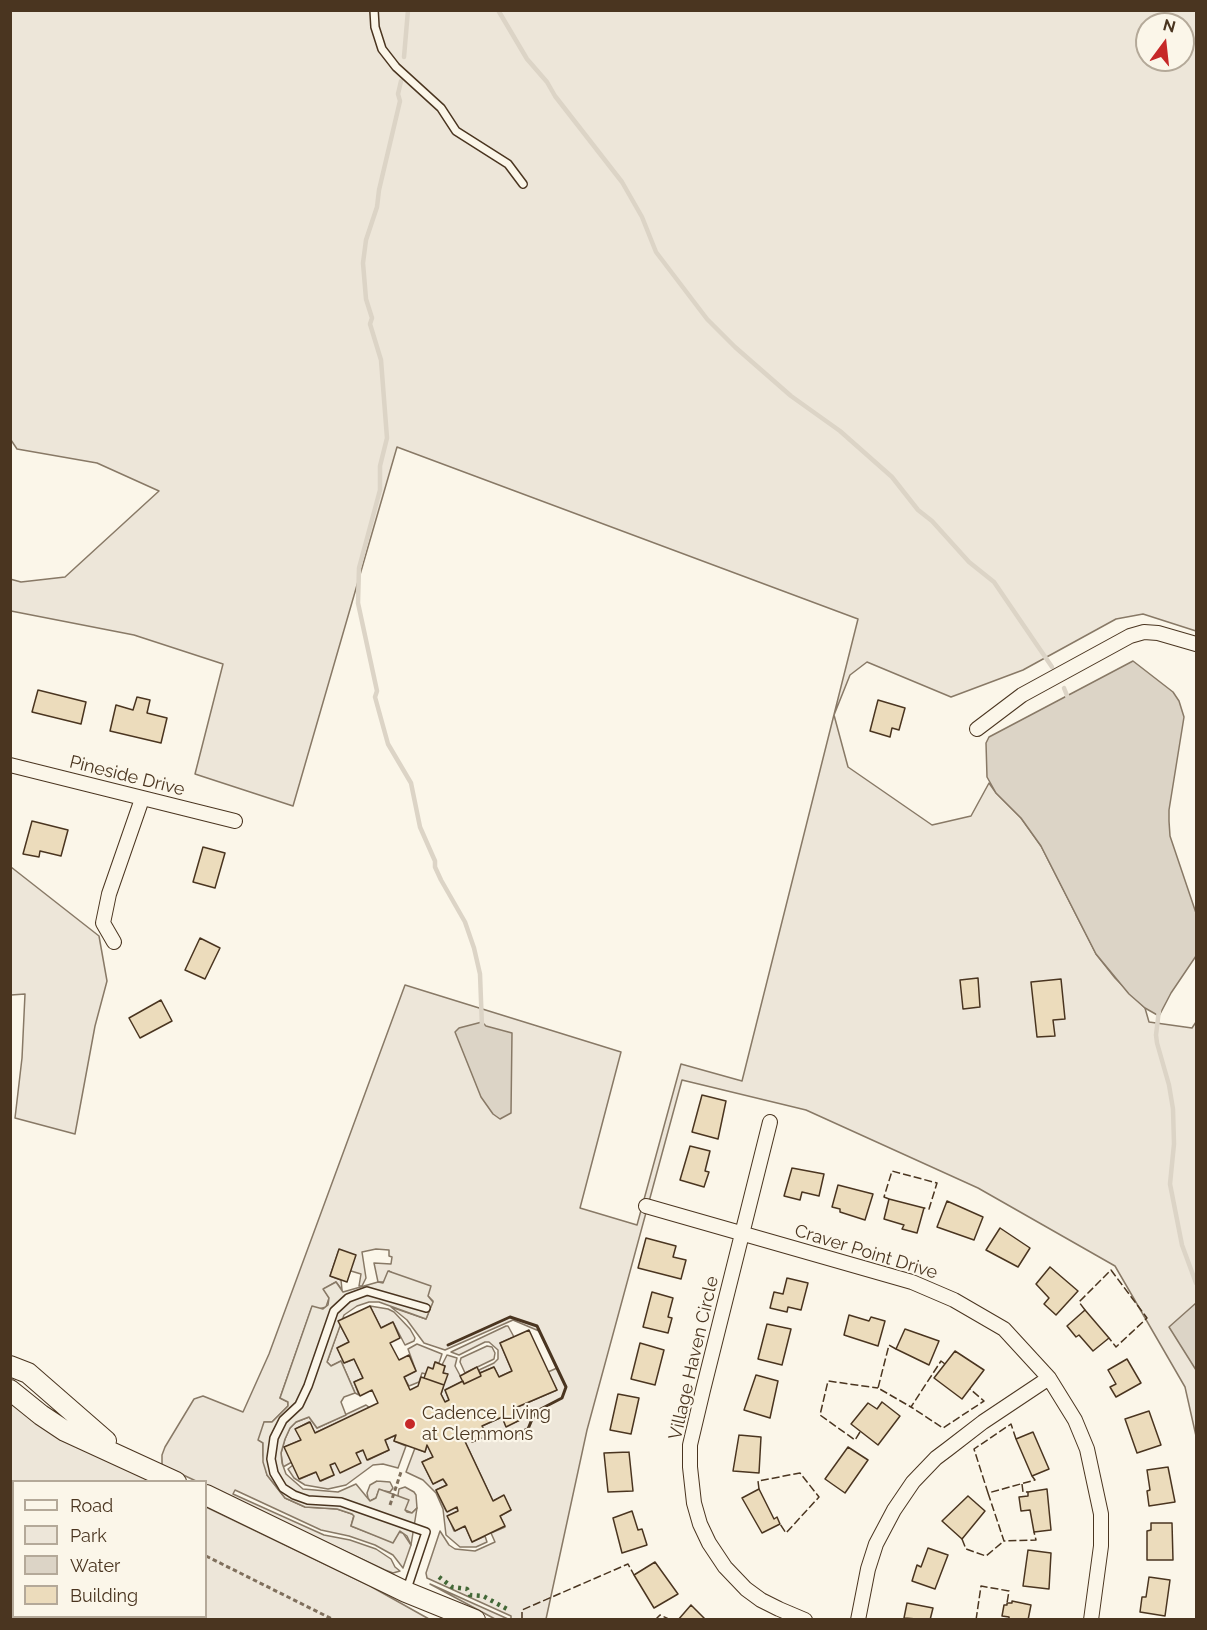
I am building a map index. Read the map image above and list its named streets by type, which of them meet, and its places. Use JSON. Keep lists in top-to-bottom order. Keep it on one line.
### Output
{"streets":{"street":["Pineside Drive","Craver Point Drive","Village Haven Circle"]},"crossings":[["Craver Point Drive","Village Haven Circle"]],"places":["Cadence Living at Clemmons"],"legend":["Road","Park","Water","Building"],"north":"top"}
